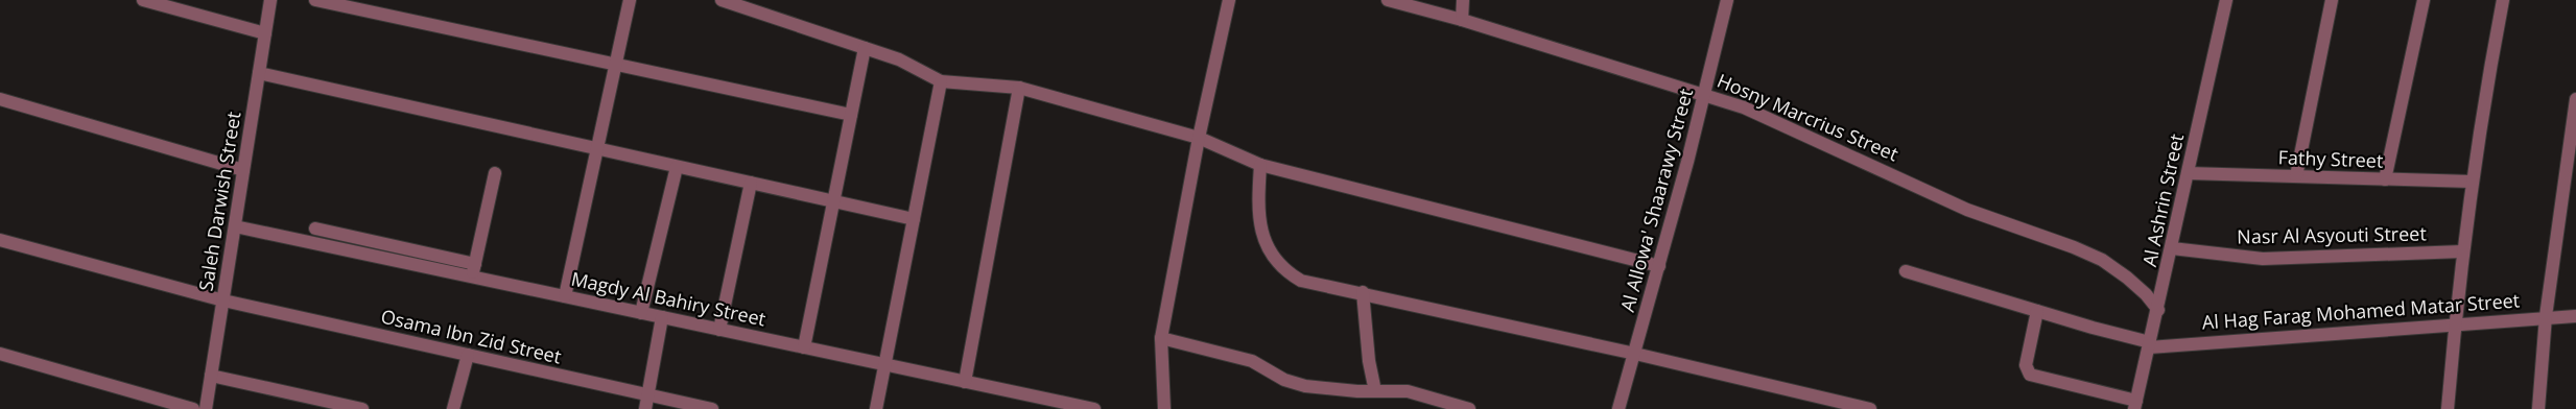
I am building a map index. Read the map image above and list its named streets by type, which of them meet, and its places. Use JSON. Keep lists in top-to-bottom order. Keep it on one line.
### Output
{"streets":{"street":["Hosny Marcrius Street","Fathy Street","Al Allowa' Shaarawy Street","Al Ashrin Street","Saleh Darwish Street","Nasr Al Asyouti Street","Magdy Al Bahiry Street","Al Hag Farag Mohamed Matar Street","Osama Ibn Zid Street"]},"crossings":[["Hosny Marcrius Street","Al Allowa' Shaarawy Street"],["Hosny Marcrius Street","Al Ashrin Street"],["Fathy Street","Al Ashrin Street"],["Al Ashrin Street","Nasr Al Asyouti Street"],["Al Ashrin Street","Al Hag Farag Mohamed Matar Street"],["Saleh Darwish Street","Magdy Al Bahiry Street"],["Saleh Darwish Street","Osama Ibn Zid Street"]]}
